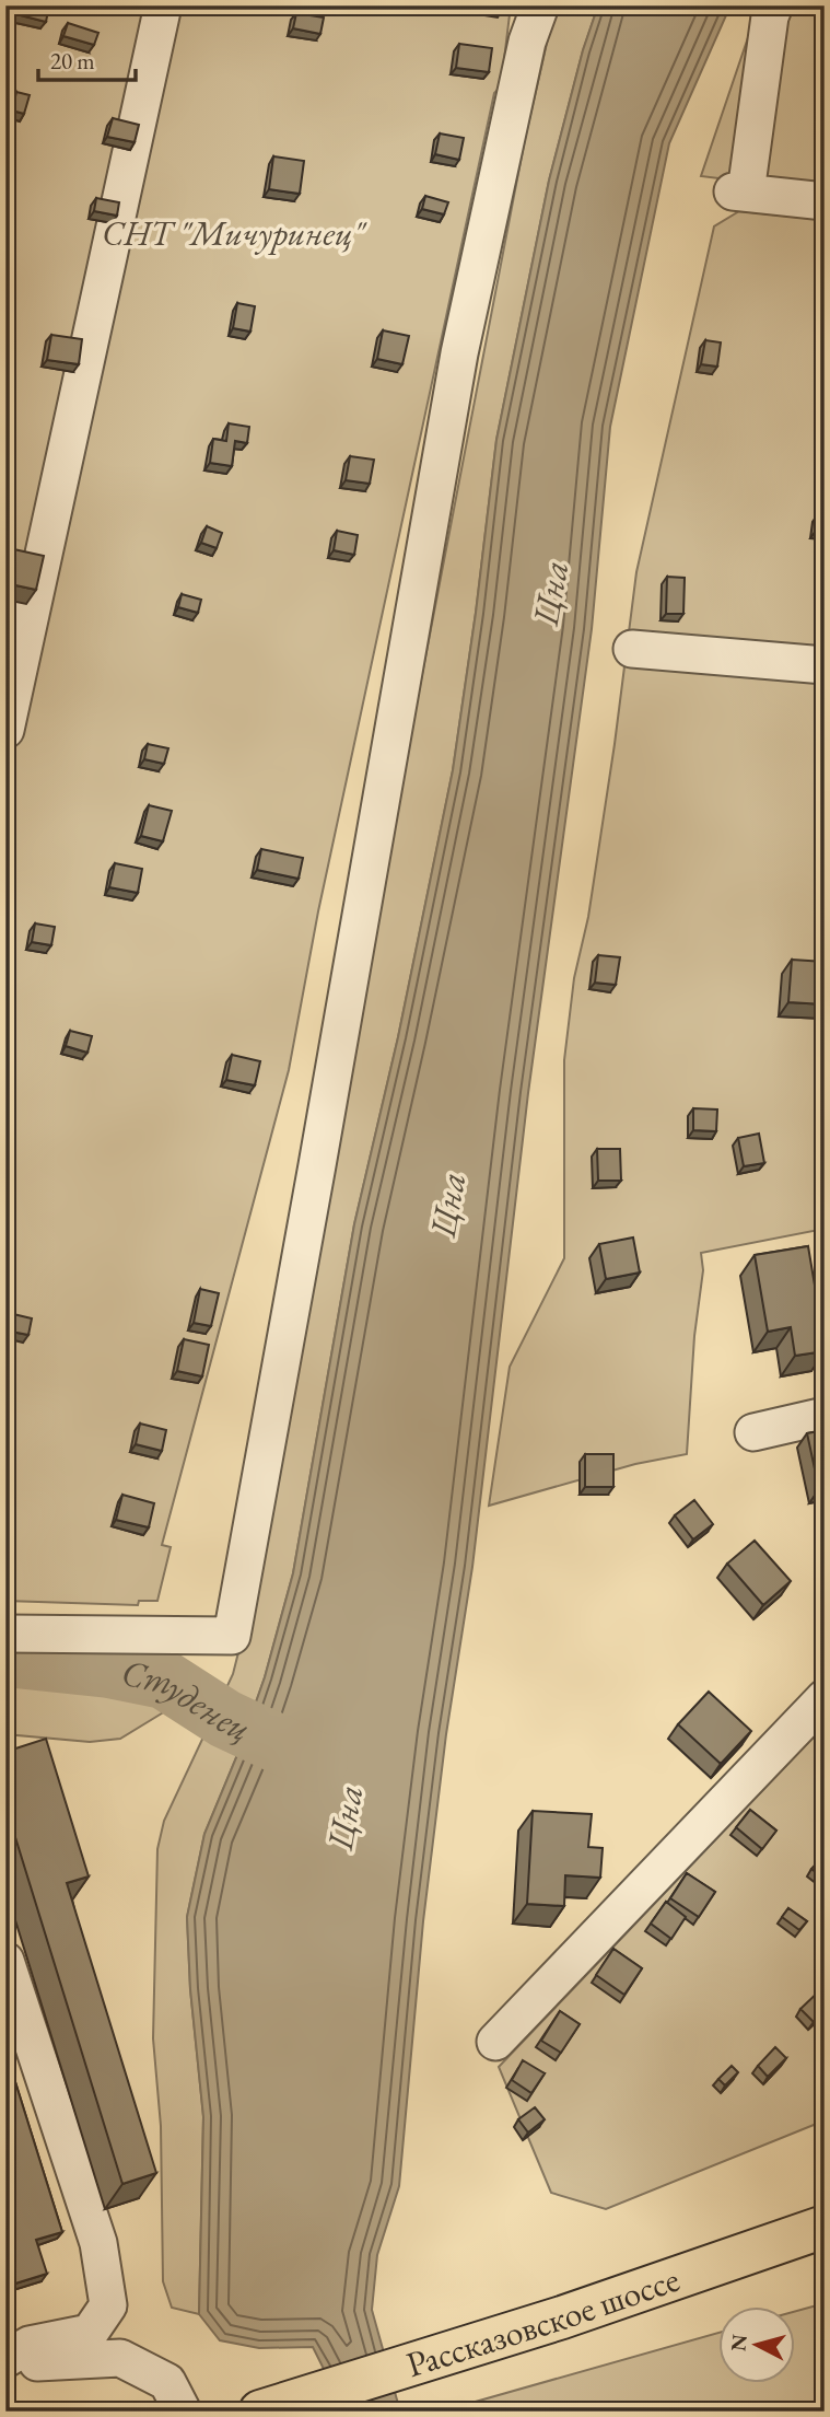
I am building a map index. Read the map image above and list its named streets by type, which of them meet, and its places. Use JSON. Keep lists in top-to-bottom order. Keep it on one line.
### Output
{"streets":{"main road":["Рассказовское шоссе"]},"water":["Цна","Студенец"],"parks":["СНТ \"Мичуринец\""],"scale_bar":"20 m","north":"left"}
